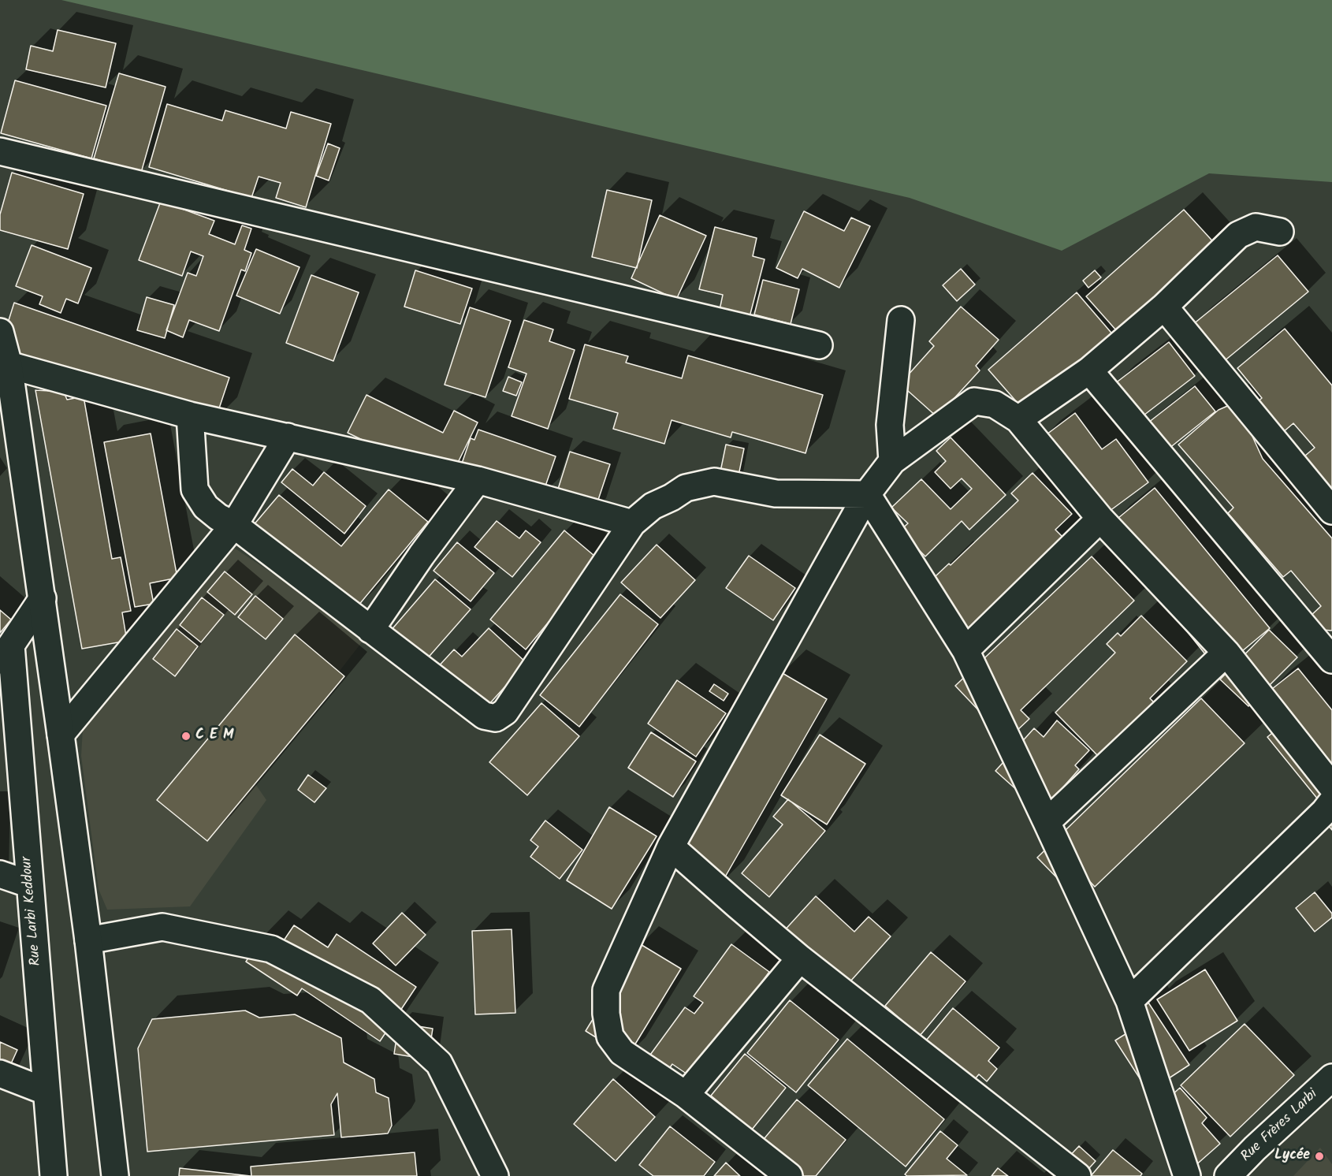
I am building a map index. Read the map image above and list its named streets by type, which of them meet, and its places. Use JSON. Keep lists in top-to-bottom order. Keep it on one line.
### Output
{"streets":{"street":["Rue Larbi Keddour","Rue Frères Larbi"]},"places":["C E M","Lycée"]}
